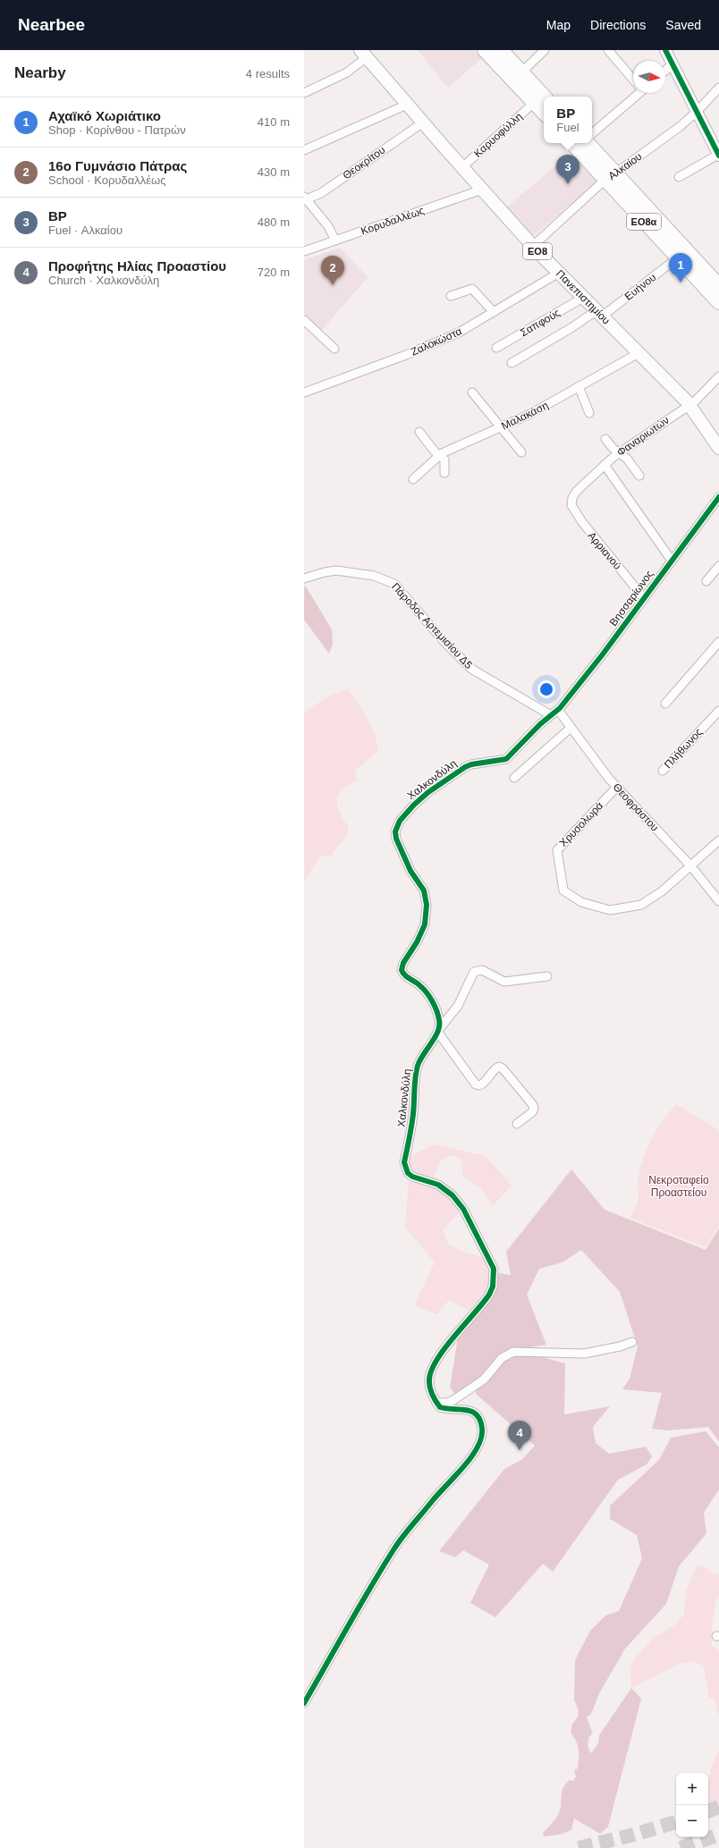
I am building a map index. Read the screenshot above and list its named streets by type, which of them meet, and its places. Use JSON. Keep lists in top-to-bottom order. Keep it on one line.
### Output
{"streets":{"highway":["ΕΟ8α"],"main road":["ΕΟ8","Πανεπιστημίου"],"street":["Καρυοφύλλη","Θεοκρίτου","Αλκαίου","Κορυδαλλέως","Ευήνου","Σαπφούς","Ζαλοκώστα","Μαλακάση","Φαναριωτών","Αρριανού","Βησσαρίωνος","Πάροδος Αρτεμισίου Δ5","Πλήθωνος","Χαλκονδύλη","Θεοφράστου","Χρυσολωρά"]},"crossings":[["Καρυοφύλλη","Πανεπιστημίου"],["Θεοκρίτου","Πανεπιστημίου"],["Αλκαίου","ΕΟ8α"],["Αλκαίου","Πανεπιστημίου"],["Κορυδαλλέως","Πανεπιστημίου"],["ΕΟ8α","Ευήνου"],["Ευήνου","Πανεπιστημίου"],["Πανεπιστημίου","Σαπφούς"],["Πανεπιστημίου","Ζαλοκώστα"],["Πανεπιστημίου","Μαλακάση"],["Πανεπιστημίου","Φαναριωτών"],["Φαναριωτών","Αρριανού"],["Αρριανού","Βησσαρίωνος"],["Βησσαρίωνος","Χαλκονδύλη"],["Βησσαρίωνος","Θεοφράστου"],["Πάροδος Αρτεμισίου Δ5","Χαλκονδύλη"],["Χαλκονδύλη","Θεοφράστου"],["Θεοφράστου","Χρυσολωρά"]],"parks":["Νεκροταφείο Προαστείου"],"north":"right","page":{"header":"Nearbee","nav":["Map","Directions","Saved"],"heading":["Nearby","4 results"],"list":[{"mark":"1","name":"Αχαϊκό Χωριάτικο","note":"Shop · Κορίνθου - Πατρών","value":"410 m"},{"mark":"2","name":"16ο Γυμνάσιο Πάτρας","note":"School · Κορυδαλλέως","value":"430 m"},{"mark":"3","name":"BP","note":"Fuel · Αλκαίου","value":"480 m"},{"mark":"4","name":"Προφήτης Ηλίας Προαστίου","note":"Church · Χαλκονδύλη","value":"720 m"}],"popup":["BP","Fuel"],"pins":["3","1","2","4"],"map_buttons":["+","−"]}}
